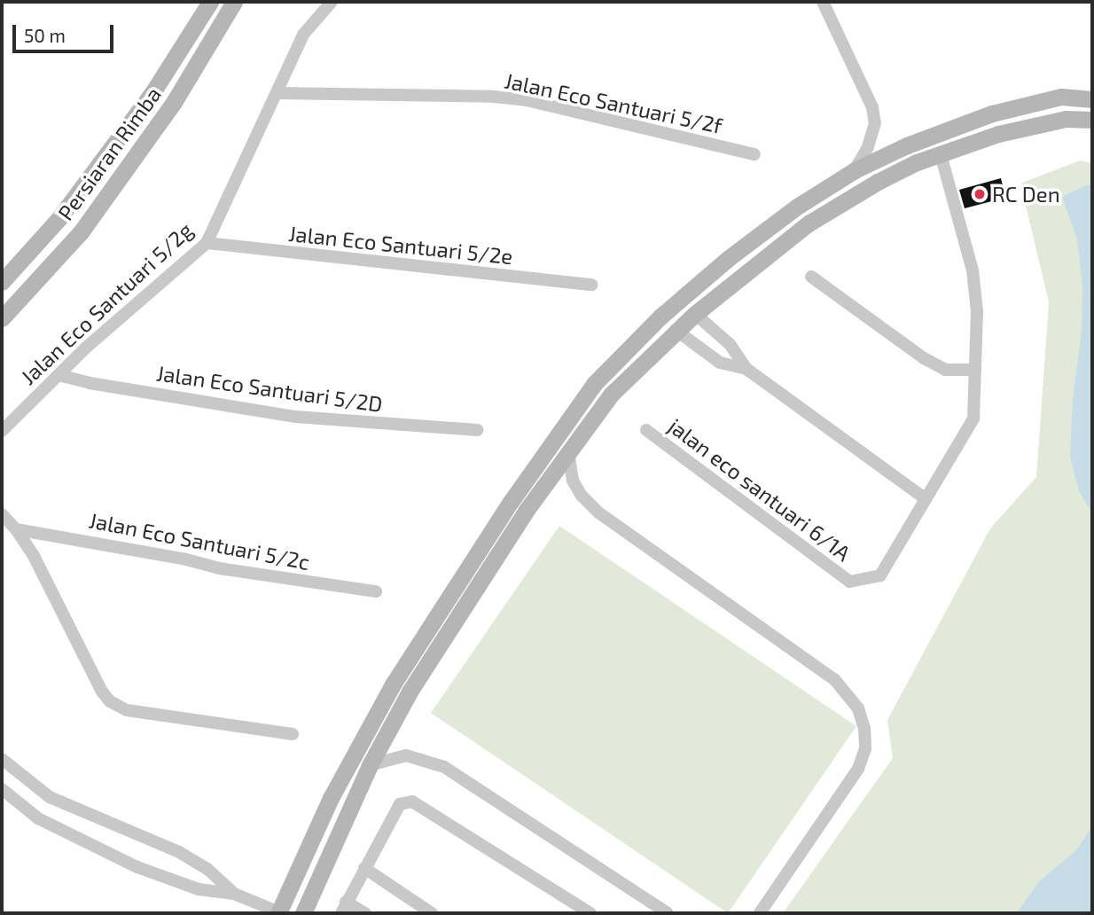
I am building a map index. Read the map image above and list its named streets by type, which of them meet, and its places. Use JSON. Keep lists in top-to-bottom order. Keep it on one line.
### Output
{"streets":{"street":["Jalan Eco Santuari 5/2f","Persiaran Rimba","Jalan Eco Santuari 5/2e","Jalan Eco Santuari 5/2g","Jalan Eco Santuari 5/2D","jalan eco santuari 6/1A","Jalan Eco Santuari 5/2c"]},"crossings":[["Jalan Eco Santuari 5/2f","Jalan Eco Santuari 5/2g"],["Jalan Eco Santuari 5/2e","Jalan Eco Santuari 5/2g"],["Jalan Eco Santuari 5/2g","Jalan Eco Santuari 5/2D"]],"places":["RC Den"],"scale_bar":"50 m"}
